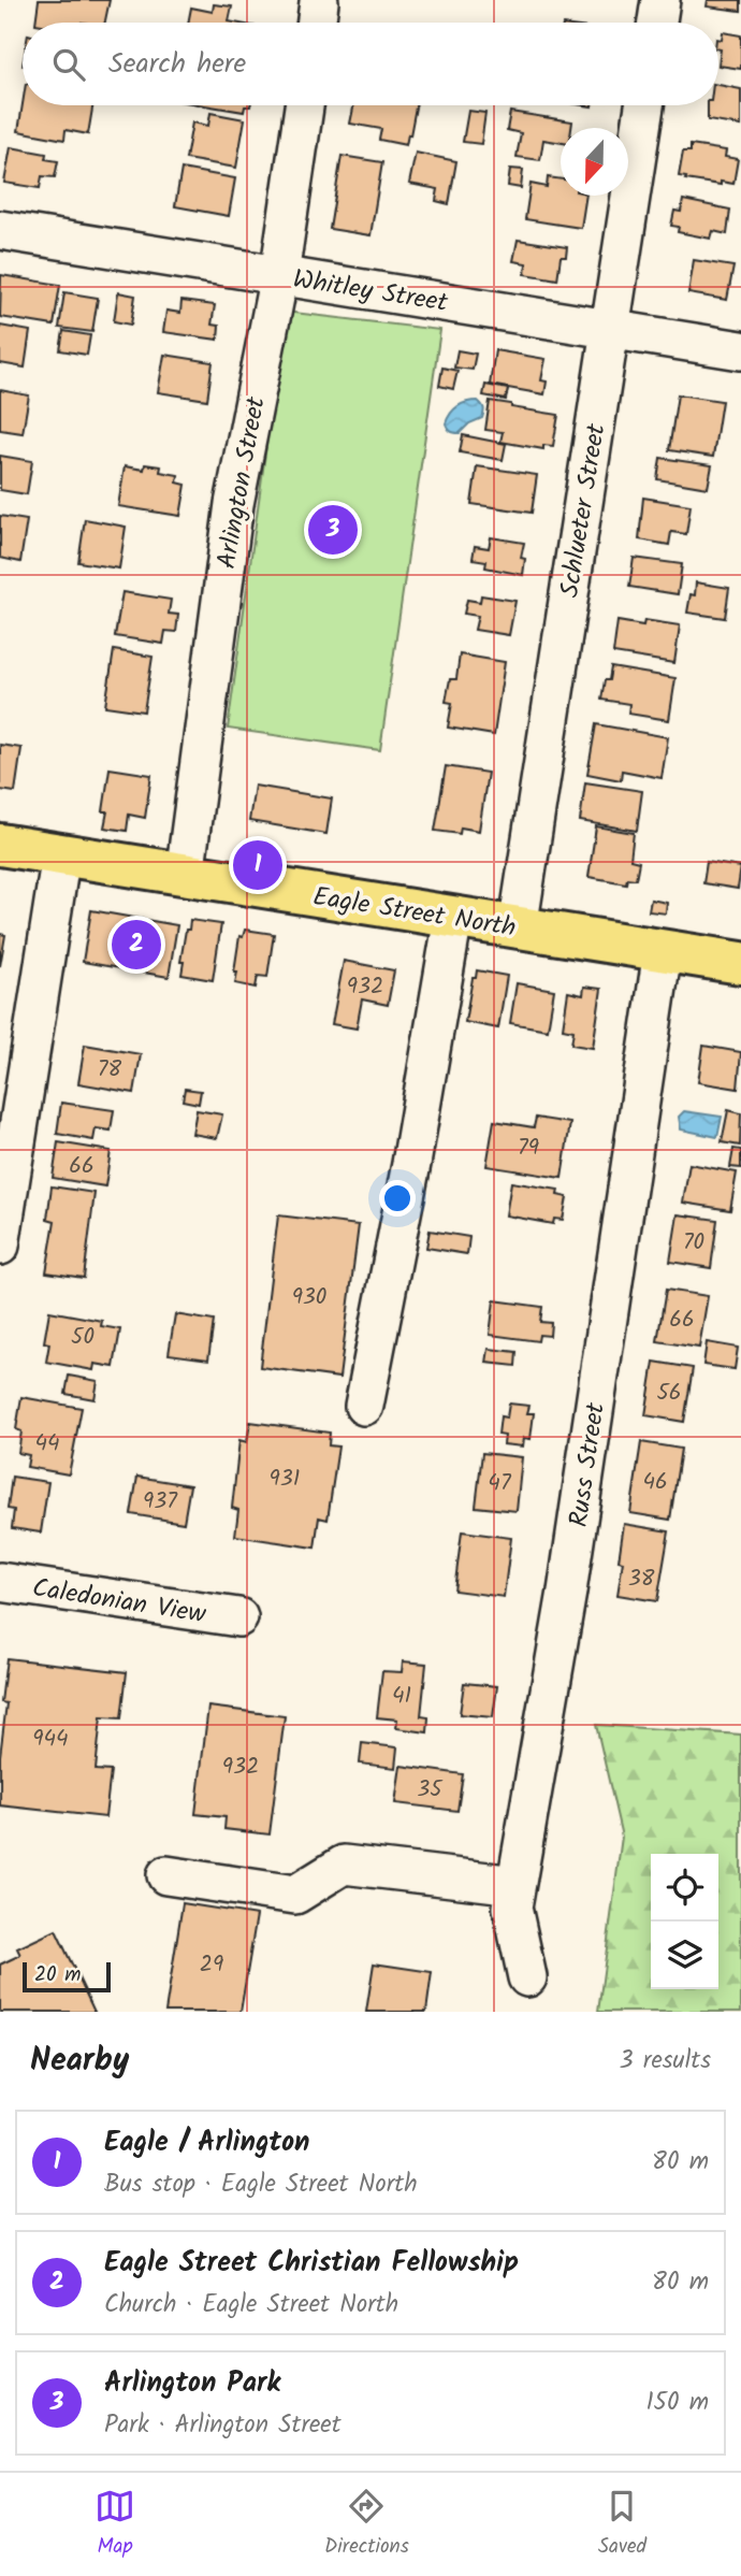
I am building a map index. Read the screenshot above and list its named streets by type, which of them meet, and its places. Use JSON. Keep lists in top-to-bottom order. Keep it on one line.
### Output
{"streets":{"main road":["Eagle Street North"],"street":["Whitley Street","Arlington Street","Schlueter Street","Russ Street","Caledonian View"]},"crossings":[["Whitley Street","Arlington Street"],["Whitley Street","Schlueter Street"],["Arlington Street","Eagle Street North"],["Schlueter Street","Eagle Street North"],["Eagle Street North","Russ Street"]],"house_numbers":["932","78","79","66","70","930","66","50","56","44","931","46","47","937","38","41","944","932","35","29"],"scale_bar":"20 m","north":"bottom","page":{"search":"Search here","pins":["3","1","2"],"scale":"20 m","heading":["Nearby","3 results"],"list":[{"mark":"1","name":"Eagle / Arlington","note":"Bus stop · Eagle Street North","value":"80 m"},{"mark":"2","name":"Eagle Street Christian Fellowship","note":"Church · Eagle Street North","value":"80 m"},{"mark":"3","name":"Arlington Park","note":"Park · Arlington Street","value":"150 m"}],"nav":["Map","Directions","Saved"]}}
